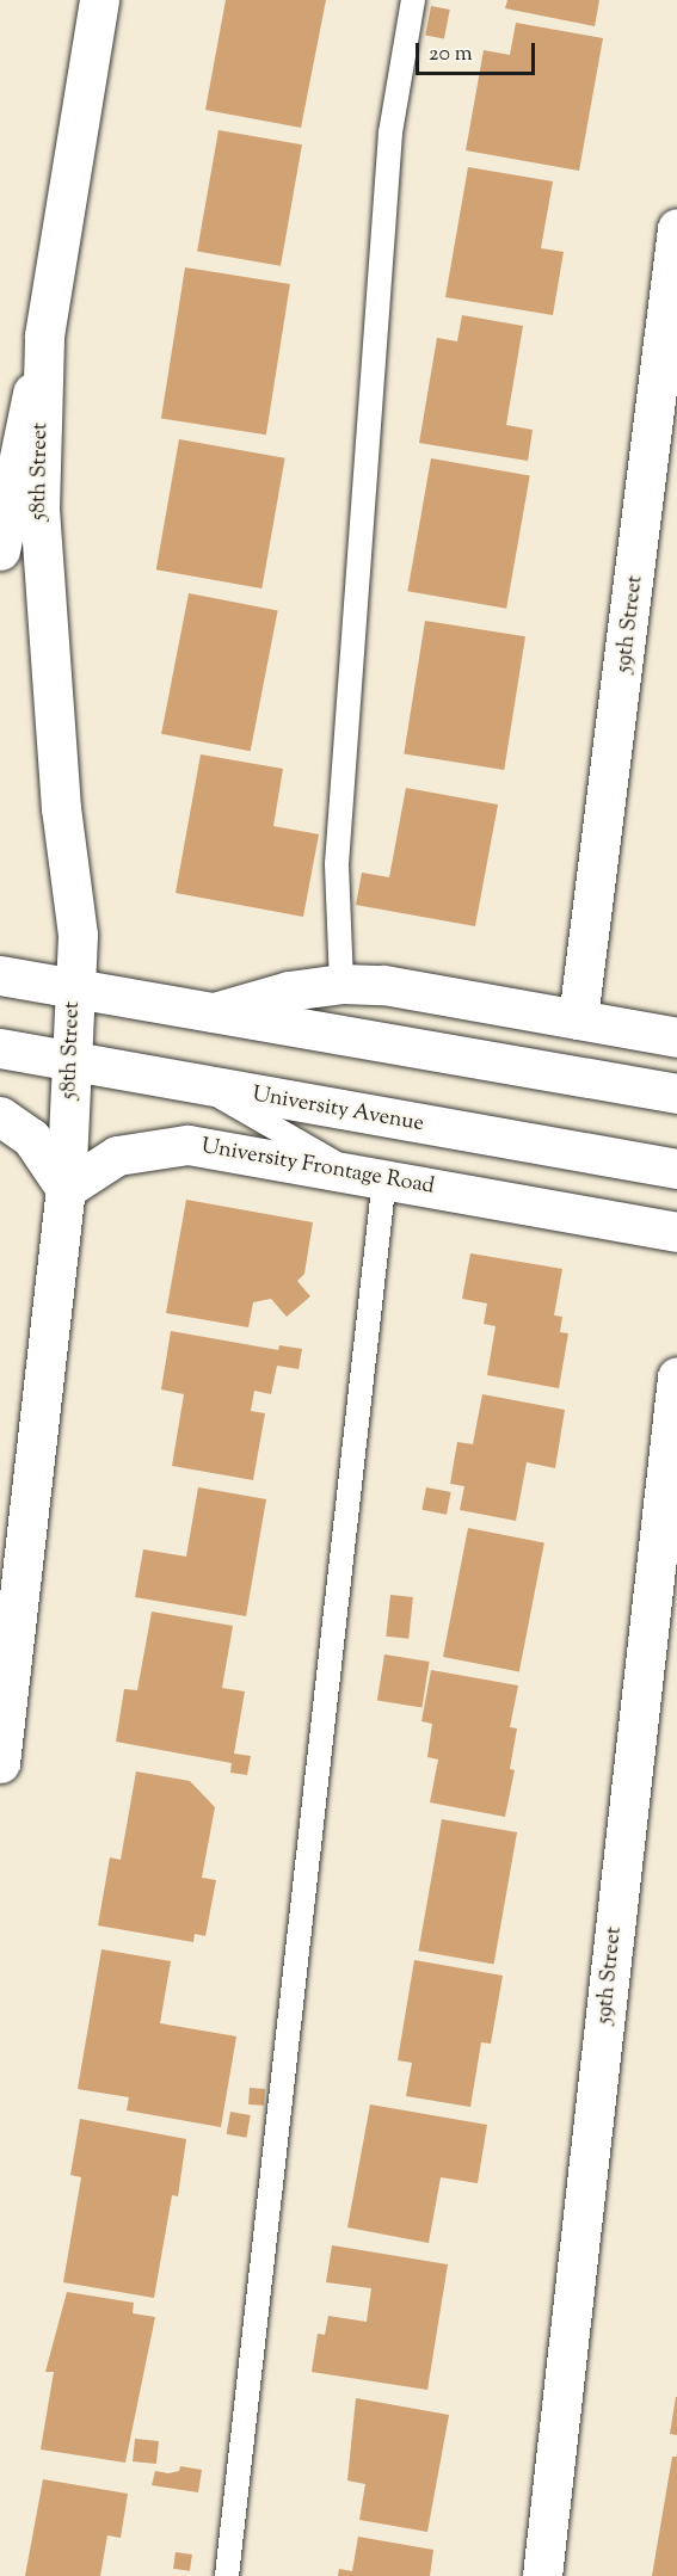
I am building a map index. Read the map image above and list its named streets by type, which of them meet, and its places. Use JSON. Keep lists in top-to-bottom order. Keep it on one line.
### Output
{"streets":{"street":["58th Street","59th Street","University Avenue","University Frontage Road"]},"crossings":[["58th Street","University Avenue"],["58th Street","University Frontage Road"]],"scale_bar":"20 m"}
